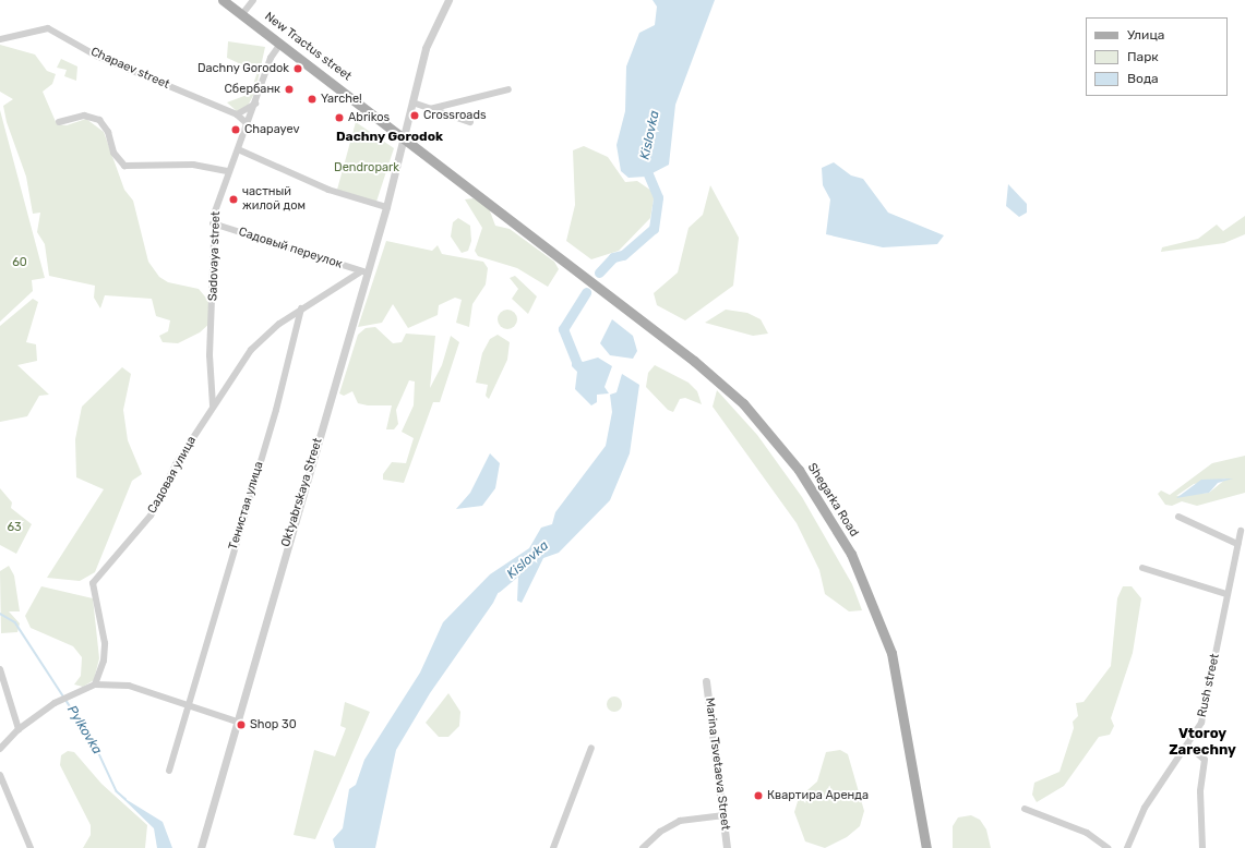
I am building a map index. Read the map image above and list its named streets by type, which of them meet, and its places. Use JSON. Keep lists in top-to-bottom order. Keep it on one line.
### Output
{"streets":{"main road":["New Tractus street","Shegarka Road"],"street":["Chapaev street","Садовый переулок","Sadovaya street","Садовая улица","Oktyabrskaya Street","Тенистая улица","Rush street","Marina Tsvetaeva Street"]},"crossings":[["New Tractus street","Sadovaya street"],["New Tractus street","Oktyabrskaya Street"],["New Tractus street","Shegarka Road"],["Chapaev street","Sadovaya street"],["Садовый переулок","Sadovaya street"],["Садовый переулок","Oktyabrskaya Street"],["Sadovaya street","Садовая улица"],["Садовая улица","Тенистая улица"]],"districts":["Dachny Gorodok","Vtoroy Zarechny"],"water":["Kislovka","Pylkovka"],"parks":["Dendropark","60","63"],"places":["Dachny Gorodok","Сбербанк","Yarche!","Crossroads","Abrikos","Chapayev","частный жилой дом","Shop 30","Квартира Аренда"],"legend":["Улица","Парк","Вода"]}
